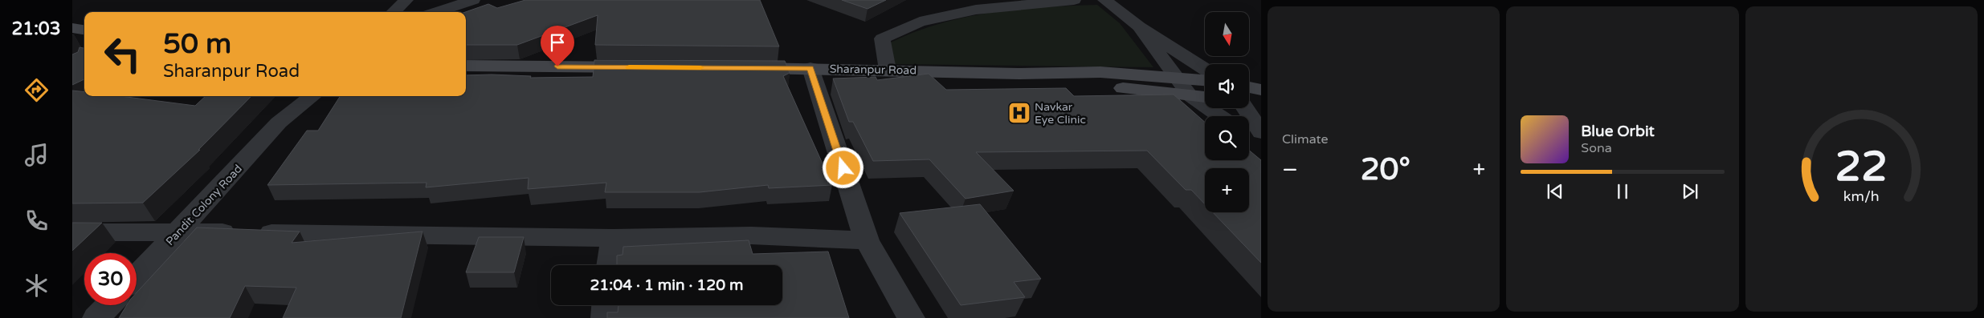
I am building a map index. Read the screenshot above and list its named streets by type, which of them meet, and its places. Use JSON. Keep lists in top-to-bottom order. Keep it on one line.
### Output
{"streets":{"main road":["Sharanpur Road"],"street":["Pandit Colony Road"]},"places":{"hospital":["Navkar Eye Clinic"]},"north":"bottom","page":{"tabs":"21:03","tile":"Climate","map_buttons":"+","turn":["50 m","Sharanpur Road"],"song":["Blue Orbit","Sona"],"heat":["−","20°","+"],"limit":"30","trip":"21:04 · 1 min · 120 m","gauge":["22","km/h"]}}
